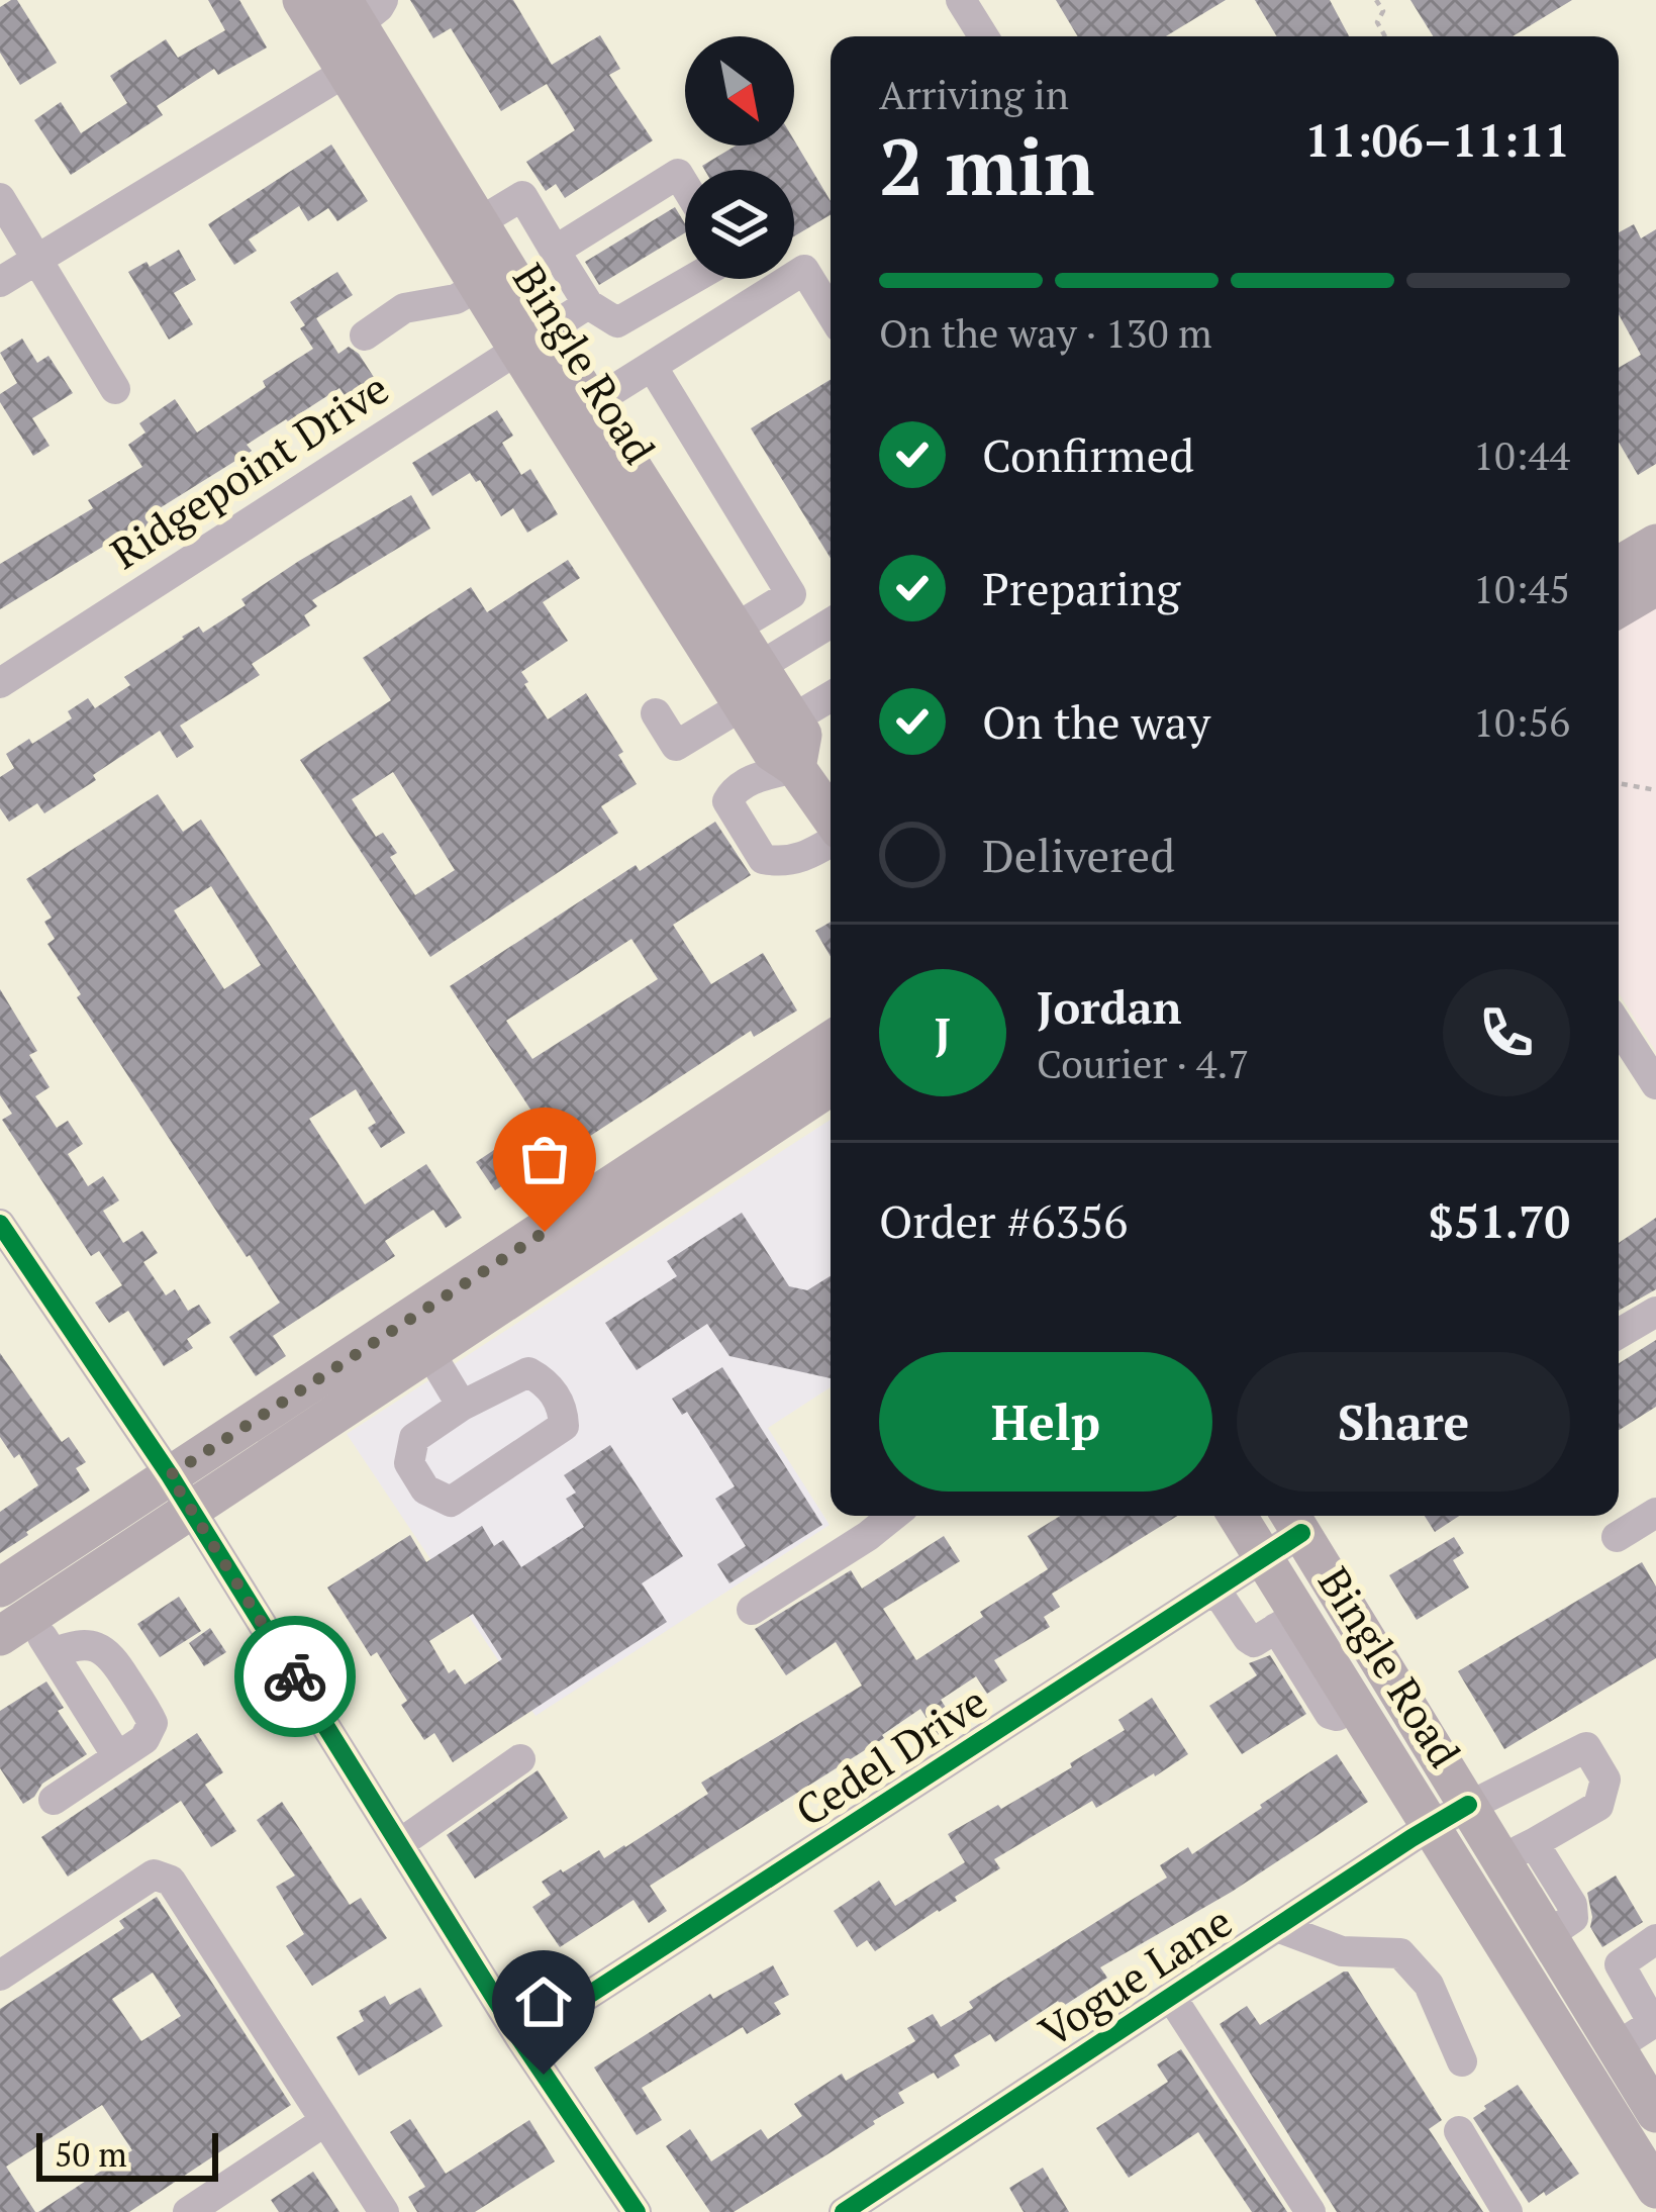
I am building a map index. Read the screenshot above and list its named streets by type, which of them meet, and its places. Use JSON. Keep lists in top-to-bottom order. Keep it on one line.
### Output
{"streets":{"main road":["Bingle Road"],"street":["Ridgepoint Drive","Cedel Drive","Vogue Lane"]},"crossings":[["Bingle Road","Ridgepoint Drive"],["Bingle Road","Cedel Drive"],["Bingle Road","Vogue Lane"]],"scale_bar":"50 m","north":"bottom right","page":{"heading":["2 min","Arriving in","11:06–11:11"],"panel":["Jordan","Courier · 4.7","Order #6356","$51.70"],"bar":"On the way · 130 m","list":[["Confirmed","10:44"],["Preparing","10:45"],["On the way","10:56"],"Delivered"],"round":"J","buttons":["Help","Share"],"scale":"50 m"}}
